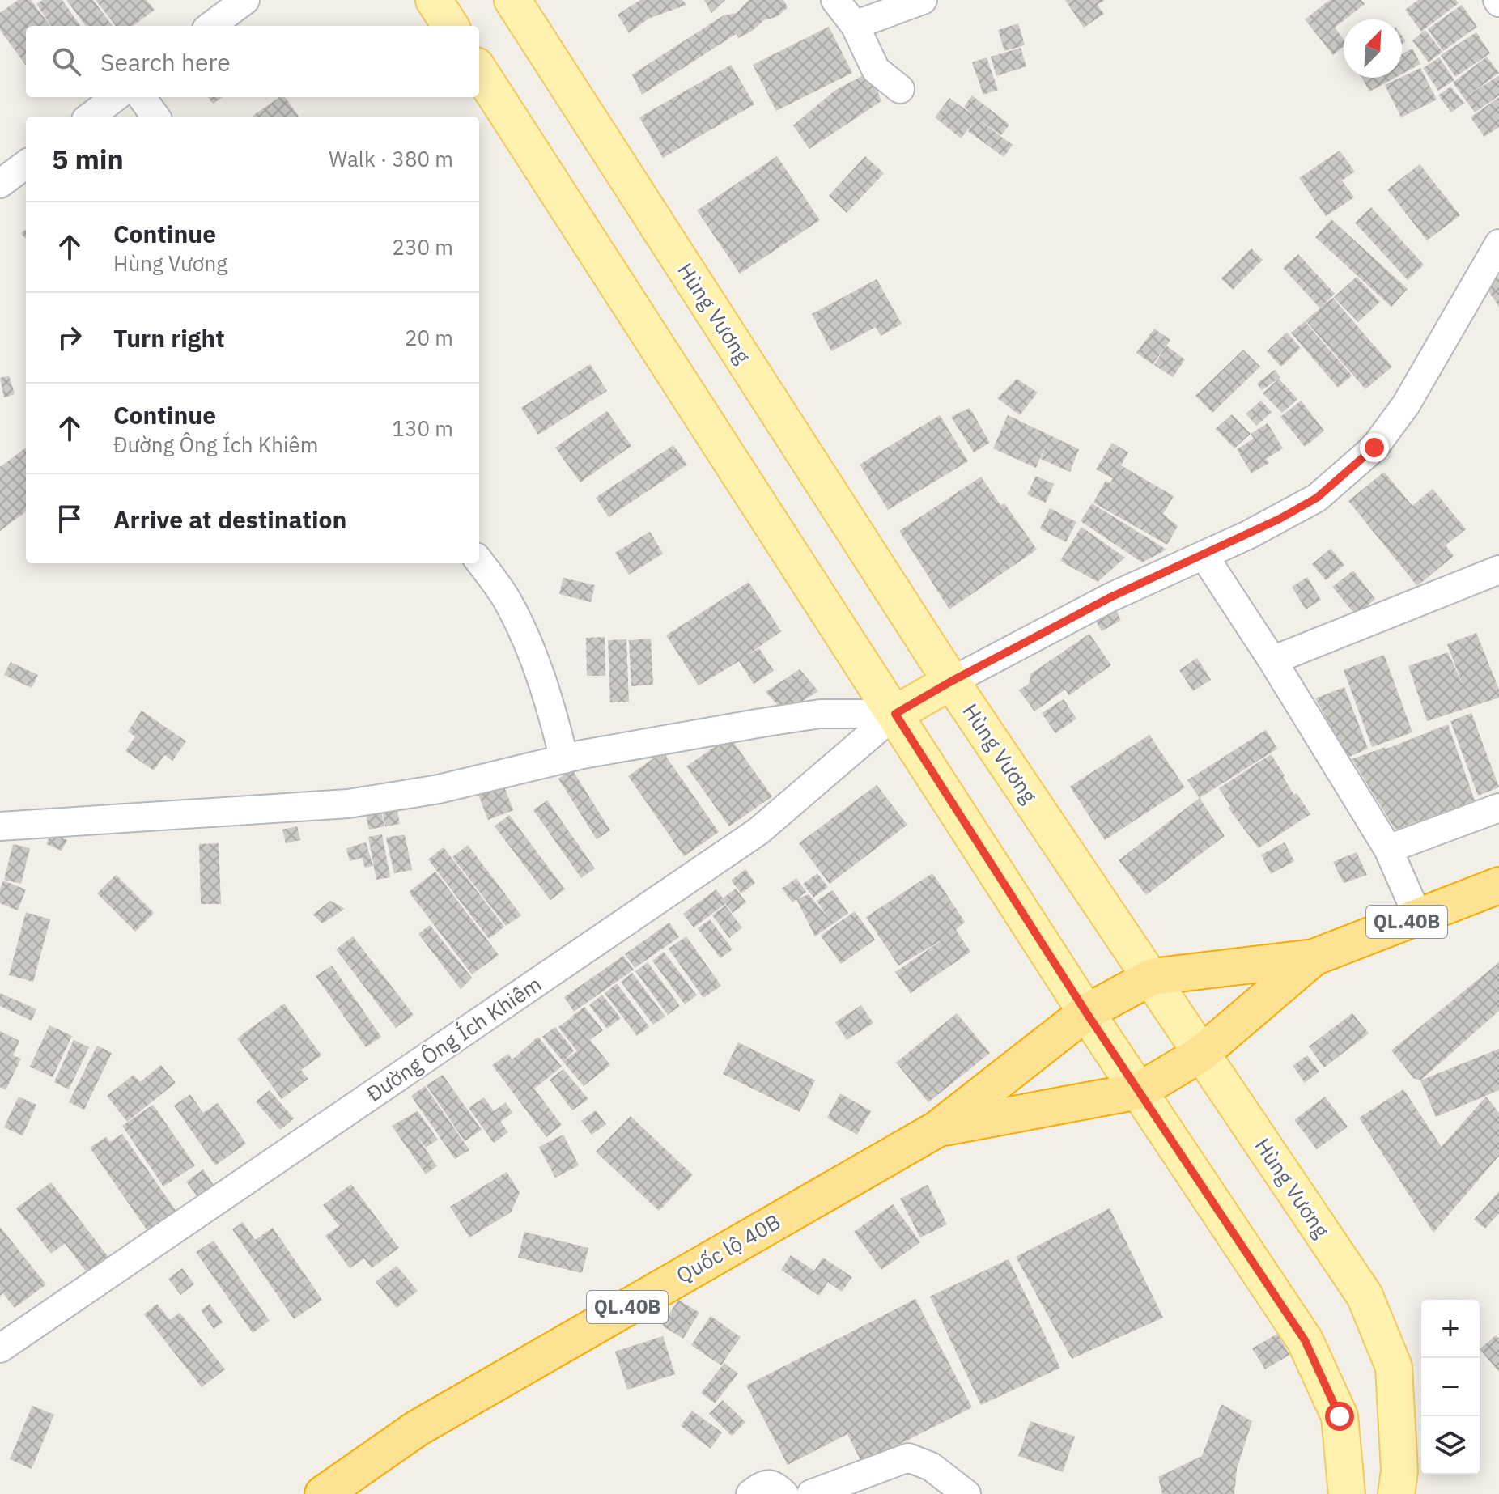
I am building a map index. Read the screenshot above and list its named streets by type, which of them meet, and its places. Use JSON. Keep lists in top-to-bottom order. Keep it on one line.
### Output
{"streets":{"highway":["QL.40B","Quốc lộ 40B"],"main road":["Hùng Vương"],"street":["Đường Ông Ích Khiêm"]},"north":"top right","page":{"search":"Search here","heading":["5 min","Walk · 380 m"],"list":[["Continue","Hùng Vương","230 m"],["Turn right","20 m"],["Continue","Đường Ông Ích Khiêm","130 m"],"Arrive at destination"],"map_buttons":["+","−"]}}
